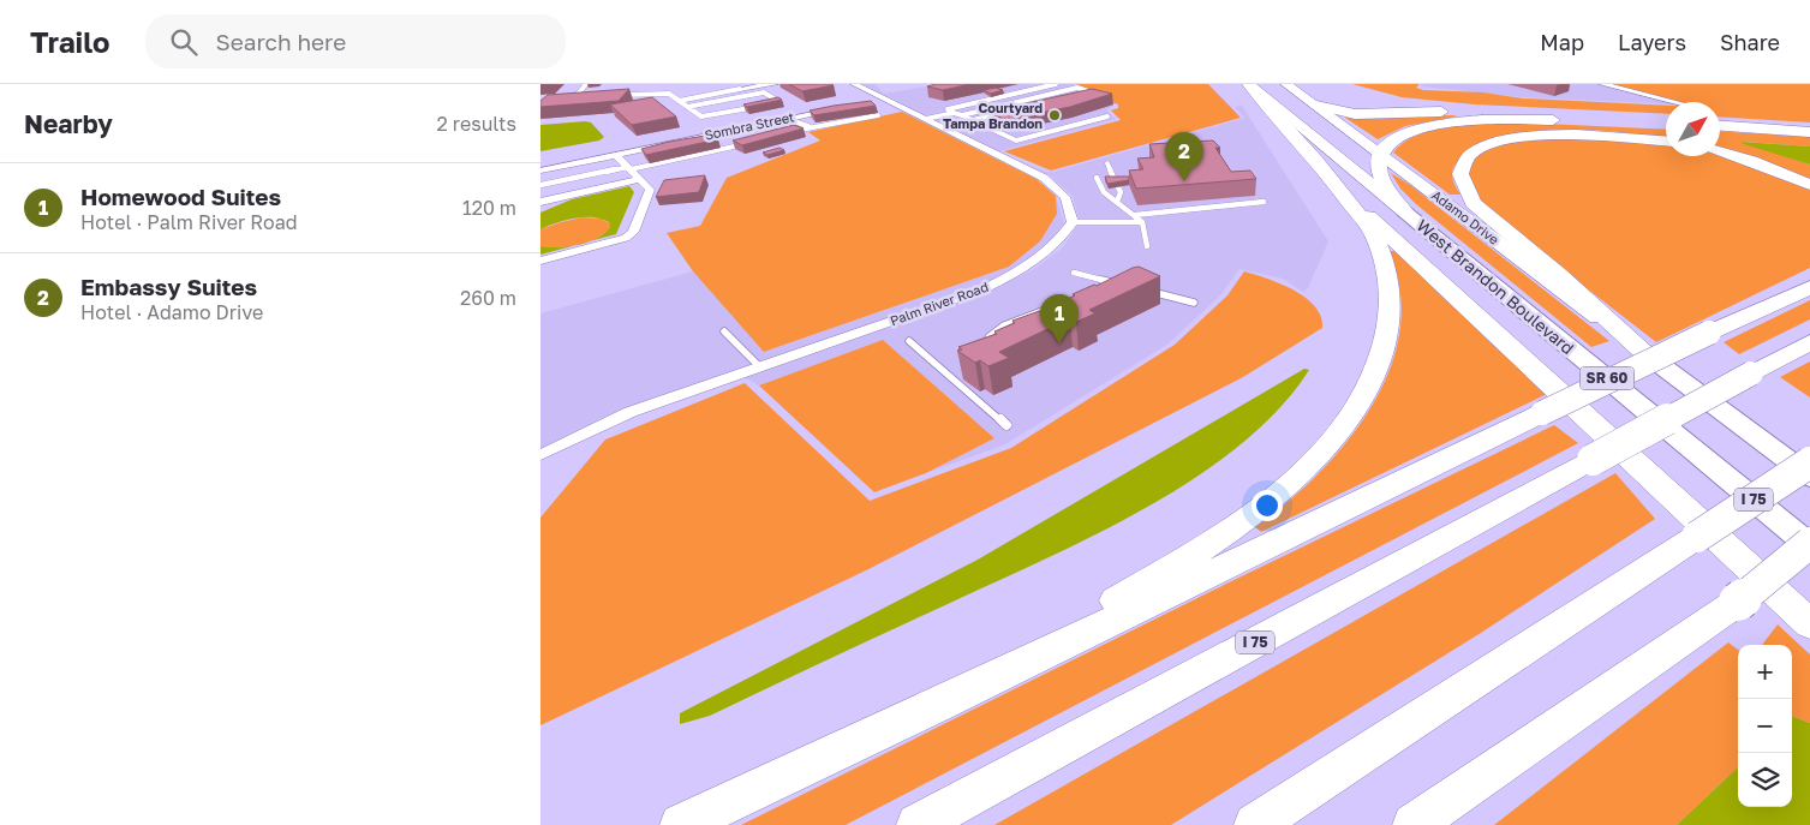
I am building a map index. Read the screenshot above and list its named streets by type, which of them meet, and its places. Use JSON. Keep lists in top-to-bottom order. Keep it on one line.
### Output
{"streets":{"highway":["West Brandon Boulevard","SR 60","I 75"],"main road":["Adamo Drive"],"street":["Sombra Street","Palm River Road"]},"crossings":[["Adamo Drive","SR 60"],["West Brandon Boulevard","SR 60"]],"places":["Courtyard Tampa Brandon"],"north":"top right","page":{"header":"Trailo","search":"Search here","nav":["Map","Layers","Share"],"heading":["Nearby","2 results"],"pins":["2","1"],"list":[{"mark":"1","name":"Homewood Suites","note":"Hotel · Palm River Road","value":"120 m"},{"mark":"2","name":"Embassy Suites","note":"Hotel · Adamo Drive","value":"260 m"}],"map_buttons":["+","−"]}}
